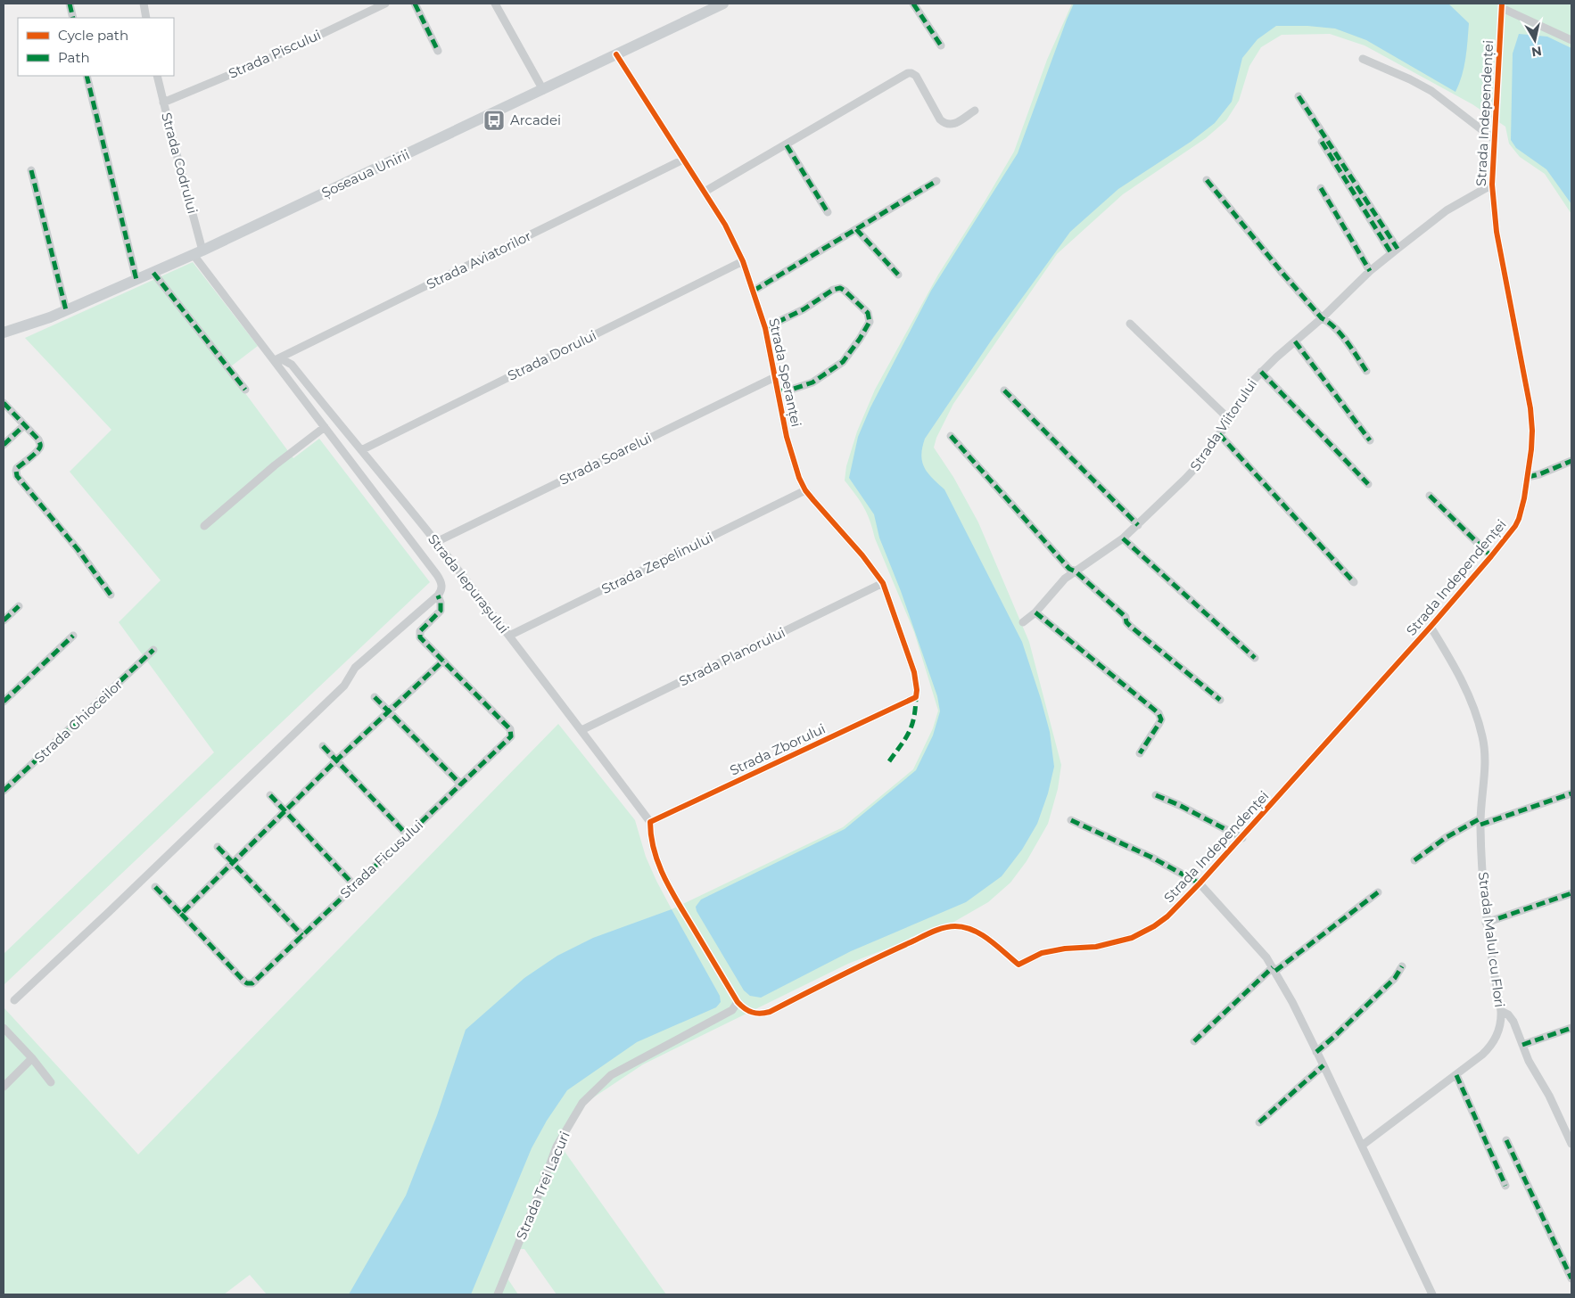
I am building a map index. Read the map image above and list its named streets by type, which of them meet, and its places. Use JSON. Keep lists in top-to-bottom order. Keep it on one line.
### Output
{"streets":{"main road":["Șoseaua Unirii"],"street":["Strada Piscului","Strada Independenței","Strada Codrului","Strada Aviatorilor","Strada Dorului","Strada Speranței","Strada Viitorului","Strada Soarelui","Strada Zepelinului","Strada Iepurașului","Strada Planorului","Strada Ghioceilor","Strada Zborului","Strada Ficusului","Strada Malul cu Flori","Strada Trei Lacuri"]},"crossings":[["Strada Piscului","Strada Codrului"],["Strada Independenței","Strada Viitorului"],["Strada Independenței","Strada Malul cu Flori"],["Strada Independenței","Strada Trei Lacuri"],["Strada Codrului","Șoseaua Unirii"],["Strada Codrului","Strada Iepurașului"],["Șoseaua Unirii","Strada Speranței"],["Șoseaua Unirii","Strada Iepurașului"],["Strada Aviatorilor","Strada Speranței"],["Strada Aviatorilor","Strada Iepurașului"],["Strada Dorului","Strada Speranței"],["Strada Dorului","Strada Iepurașului"],["Strada Speranței","Strada Soarelui"],["Strada Speranței","Strada Zepelinului"],["Strada Speranței","Strada Planorului"],["Strada Speranței","Strada Zborului"],["Strada Soarelui","Strada Iepurașului"],["Strada Zepelinului","Strada Iepurașului"],["Strada Iepurașului","Strada Planorului"],["Strada Iepurașului","Strada Zborului"],["Strada Iepurașului","Strada Ficusului"]],"places":{"bus stop":["Arcadei"]},"legend":["Cycle path","Path"],"north":"bottom"}
